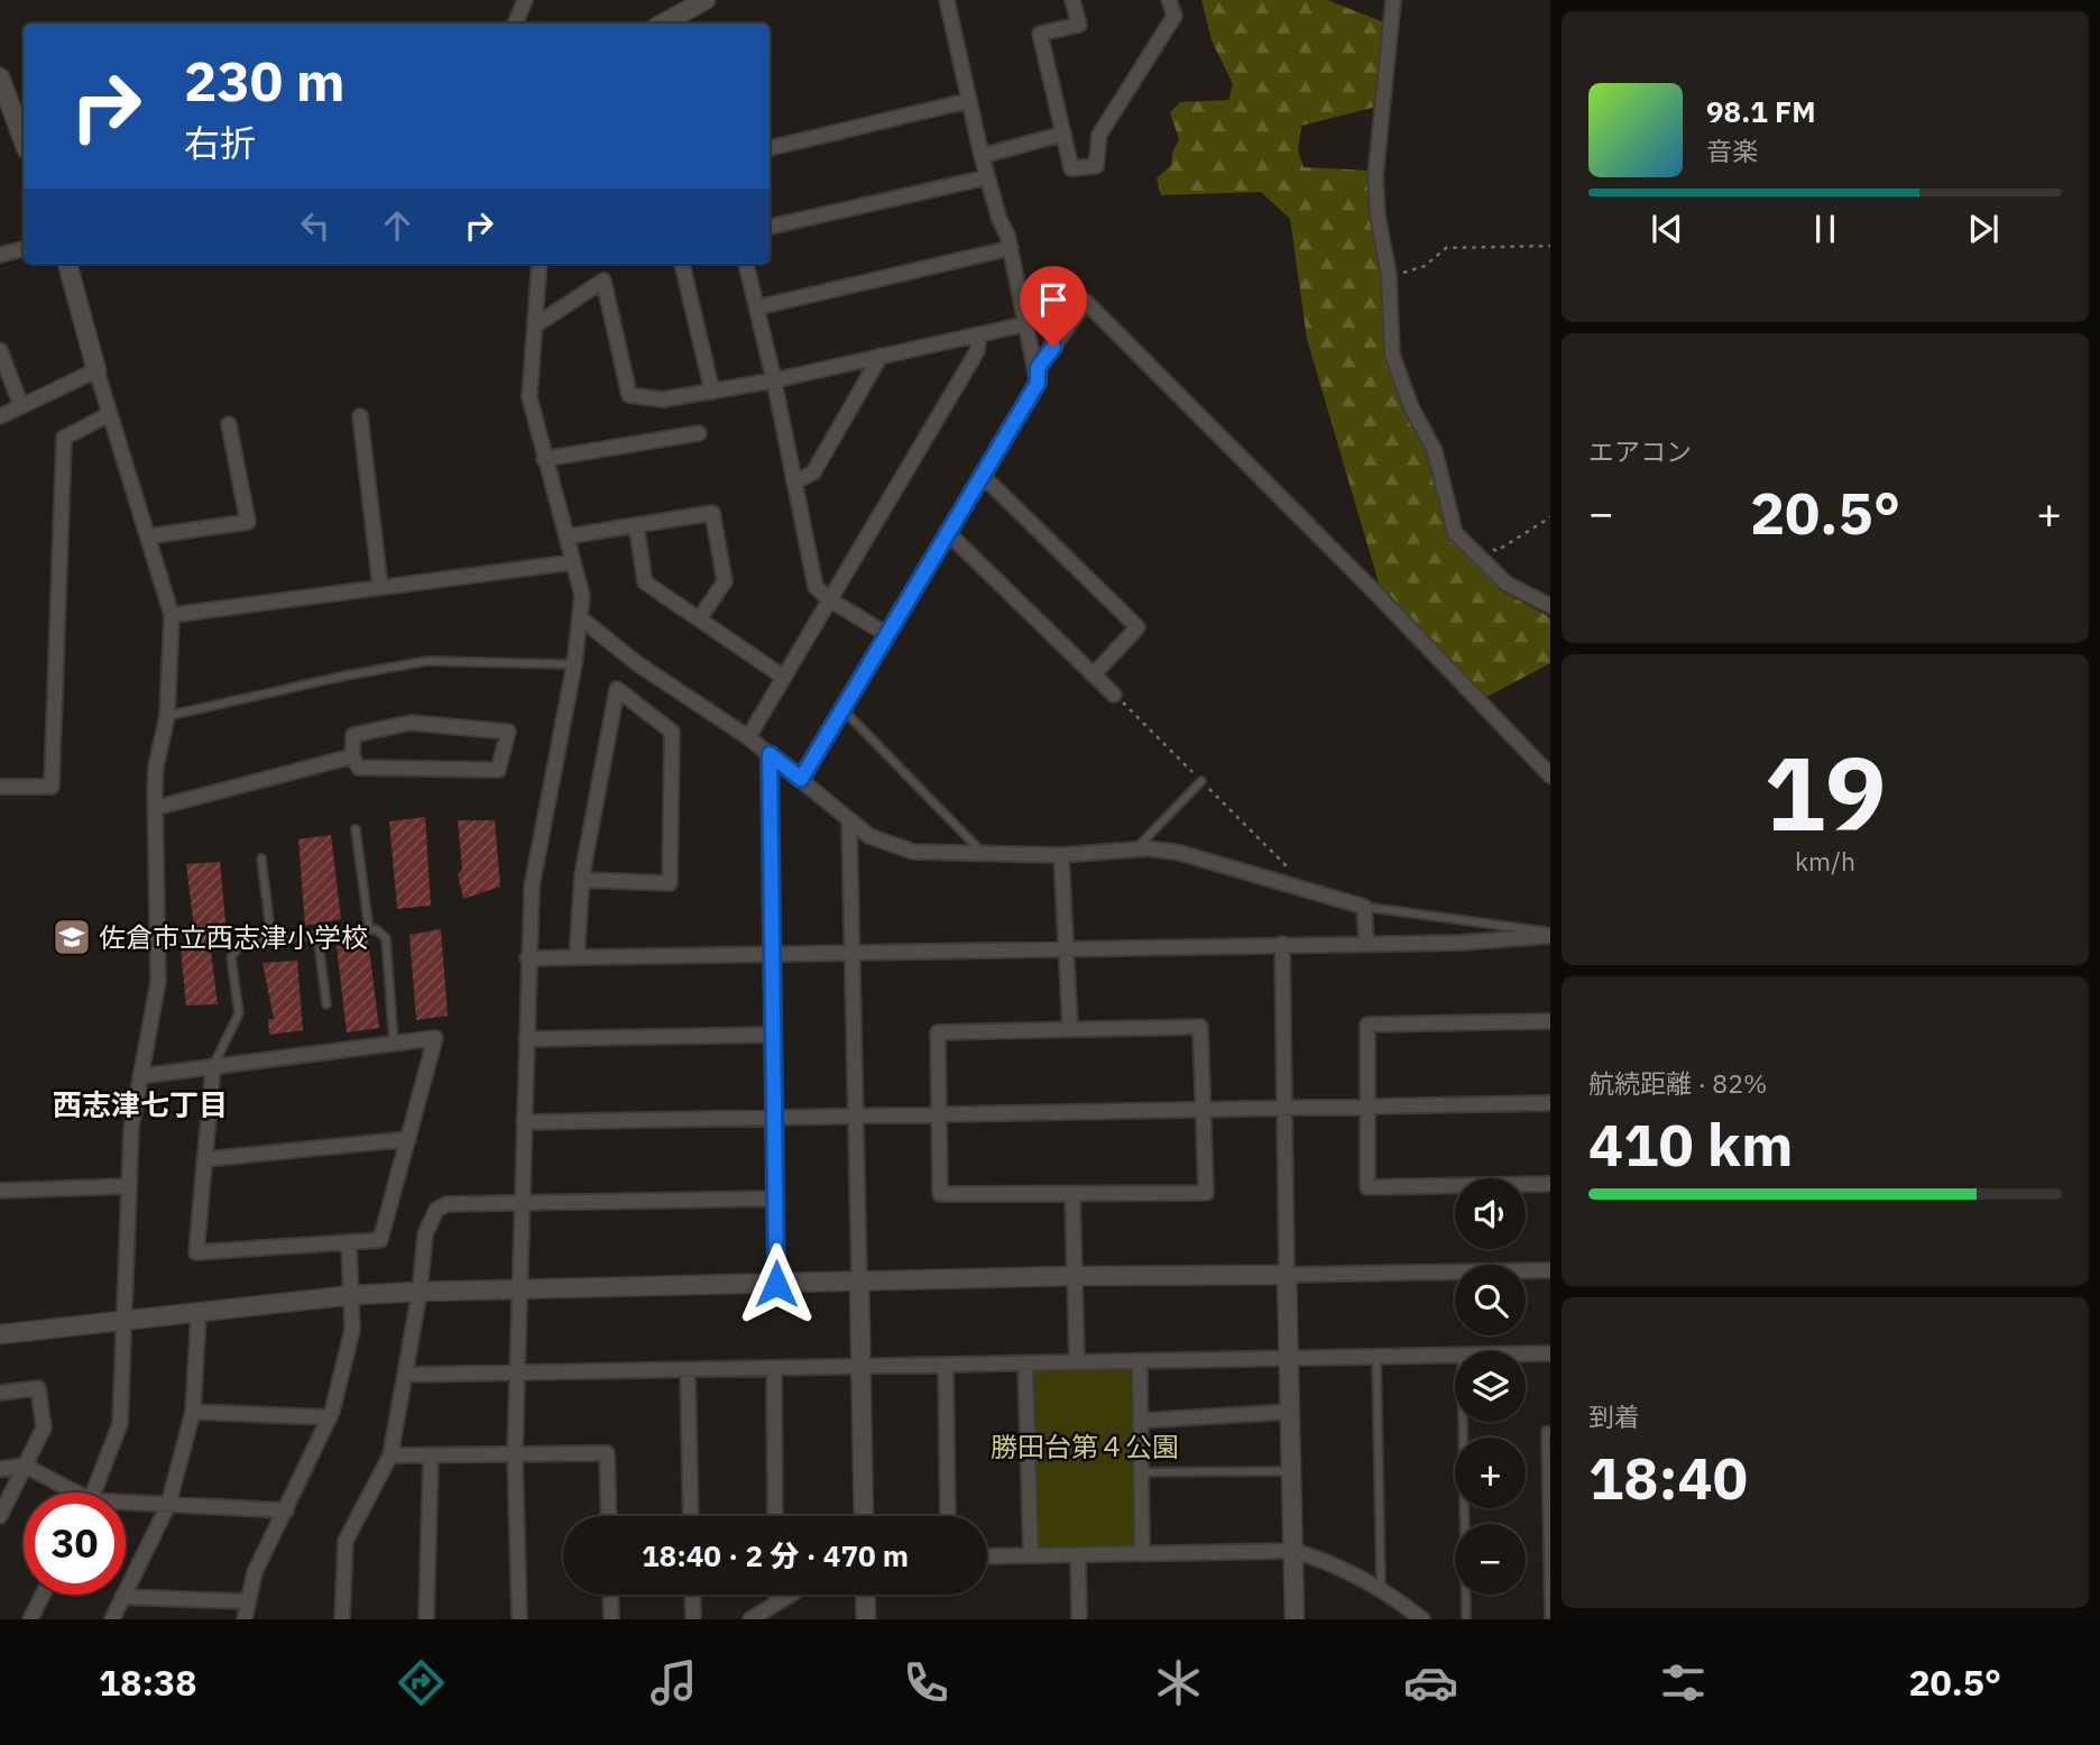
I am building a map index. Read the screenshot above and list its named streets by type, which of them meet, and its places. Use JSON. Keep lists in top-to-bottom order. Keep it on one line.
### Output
{"districts":["西志津七丁目"],"parks":["勝田台第４公園"],"places":{"school or university":["佐倉市立西志津小学校"]},"page":{"turn":["230 m","右折"],"song":["98.1 FM","音楽"],"tile":["エアコン",["19","km/h"],["航続距離 · 82%","410 km"],["到着","18:40"]],"heat":["−","20.5°","+"],"map_buttons":["+","−"],"limit":"30","trip":"18:40 · 2 分 · 470 m","tabs":["18:38","20.5°"]}}
